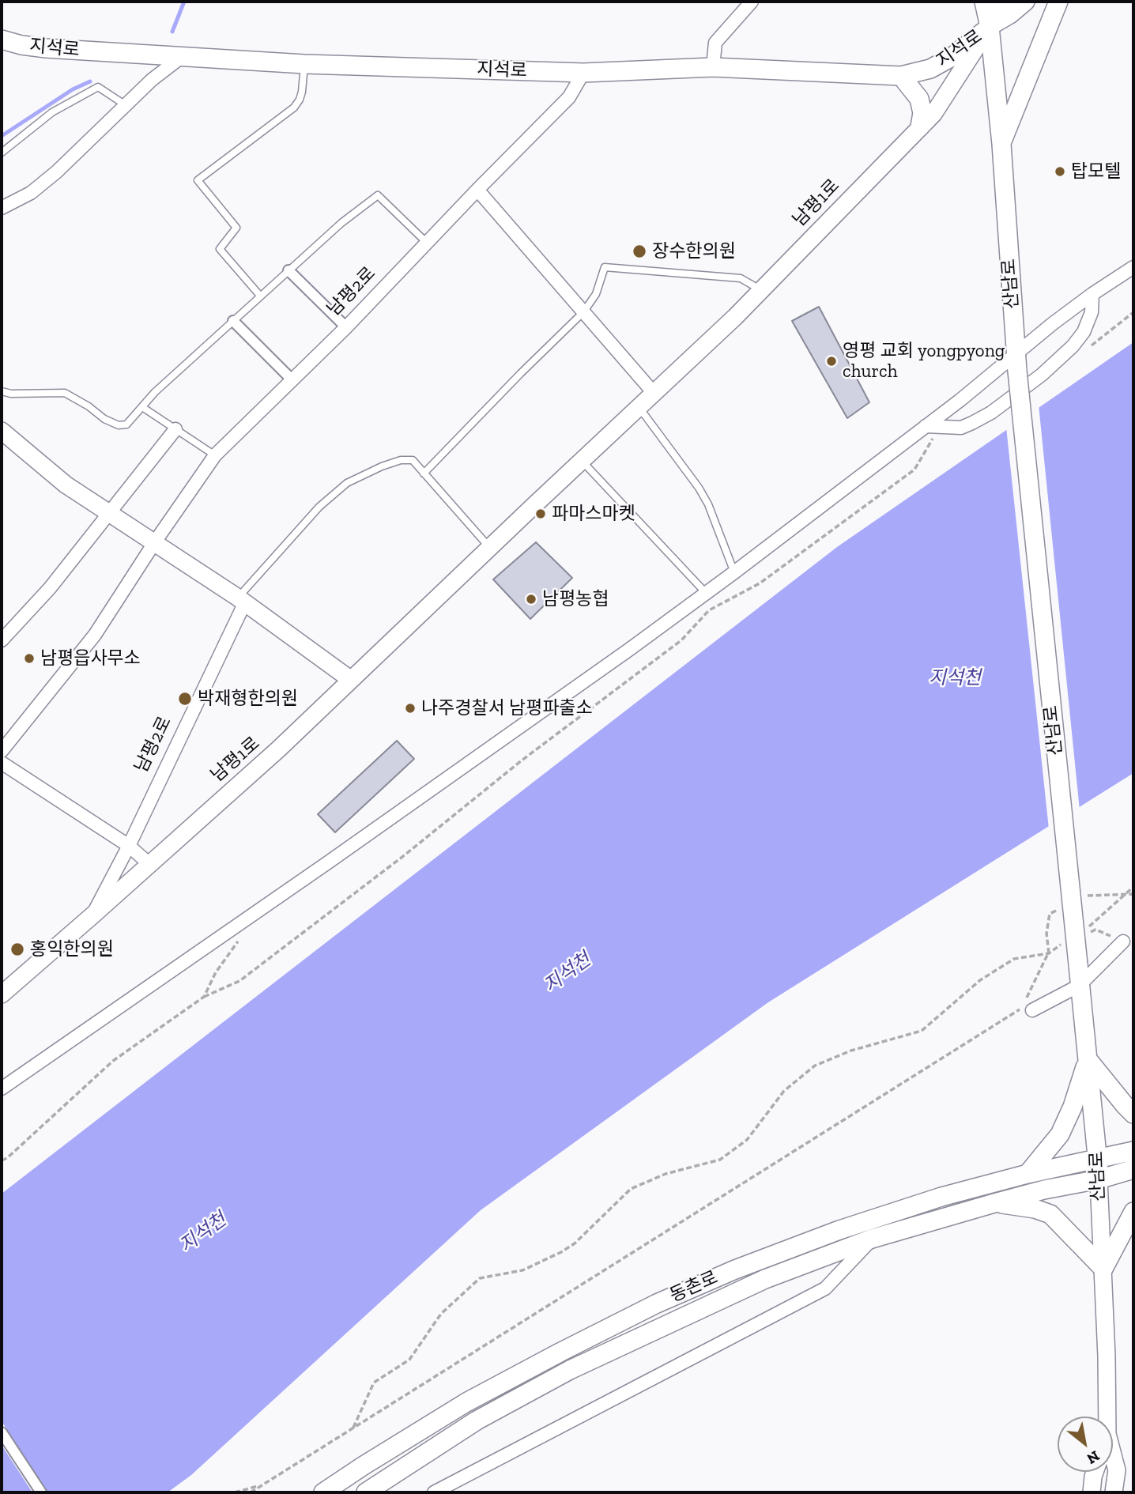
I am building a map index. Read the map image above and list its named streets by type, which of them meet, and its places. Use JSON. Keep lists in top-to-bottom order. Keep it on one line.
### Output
{"streets":{"main road":["지석로","산남로","동촌로"],"street":["남평1로","남평2로"]},"crossings":[["지석로","남평1로"],["지석로","산남로"],["지석로","남평2로"],["남평1로","산남로"],["남평1로","남평2로"],["산남로","동촌로"]],"water":["지석천"],"places":["탑모텔","장수한의원","영평 교회 yongpyong church","파마스마켓","남평농협","남평읍사무소","박재형한의원","나주경찰서 남평파출소","홍익한의원"],"north":"bottom right"}
